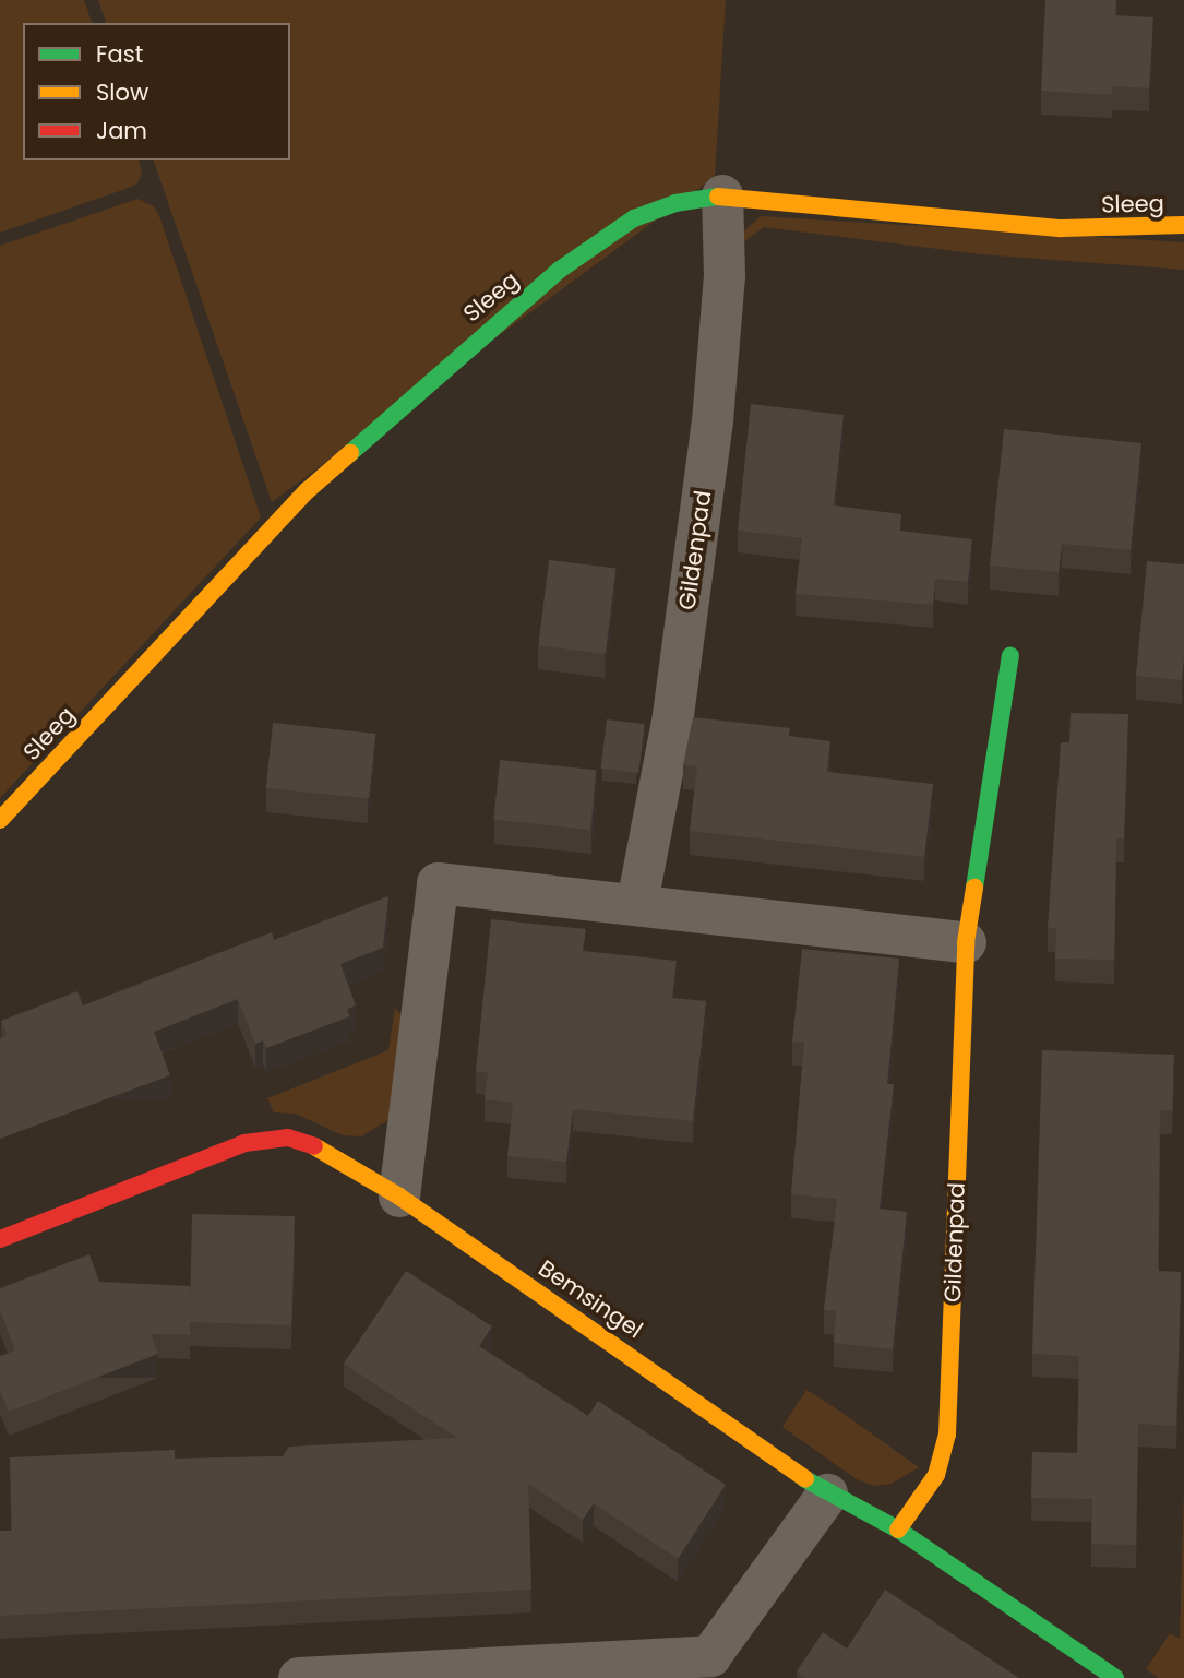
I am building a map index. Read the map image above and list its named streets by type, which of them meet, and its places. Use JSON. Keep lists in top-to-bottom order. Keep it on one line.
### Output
{"streets":{"street":["Sleeg","Gildenpad","Bemsingel"]},"crossings":[["Sleeg","Gildenpad"],["Gildenpad","Bemsingel"]],"legend":["Fast","Slow","Jam"]}
